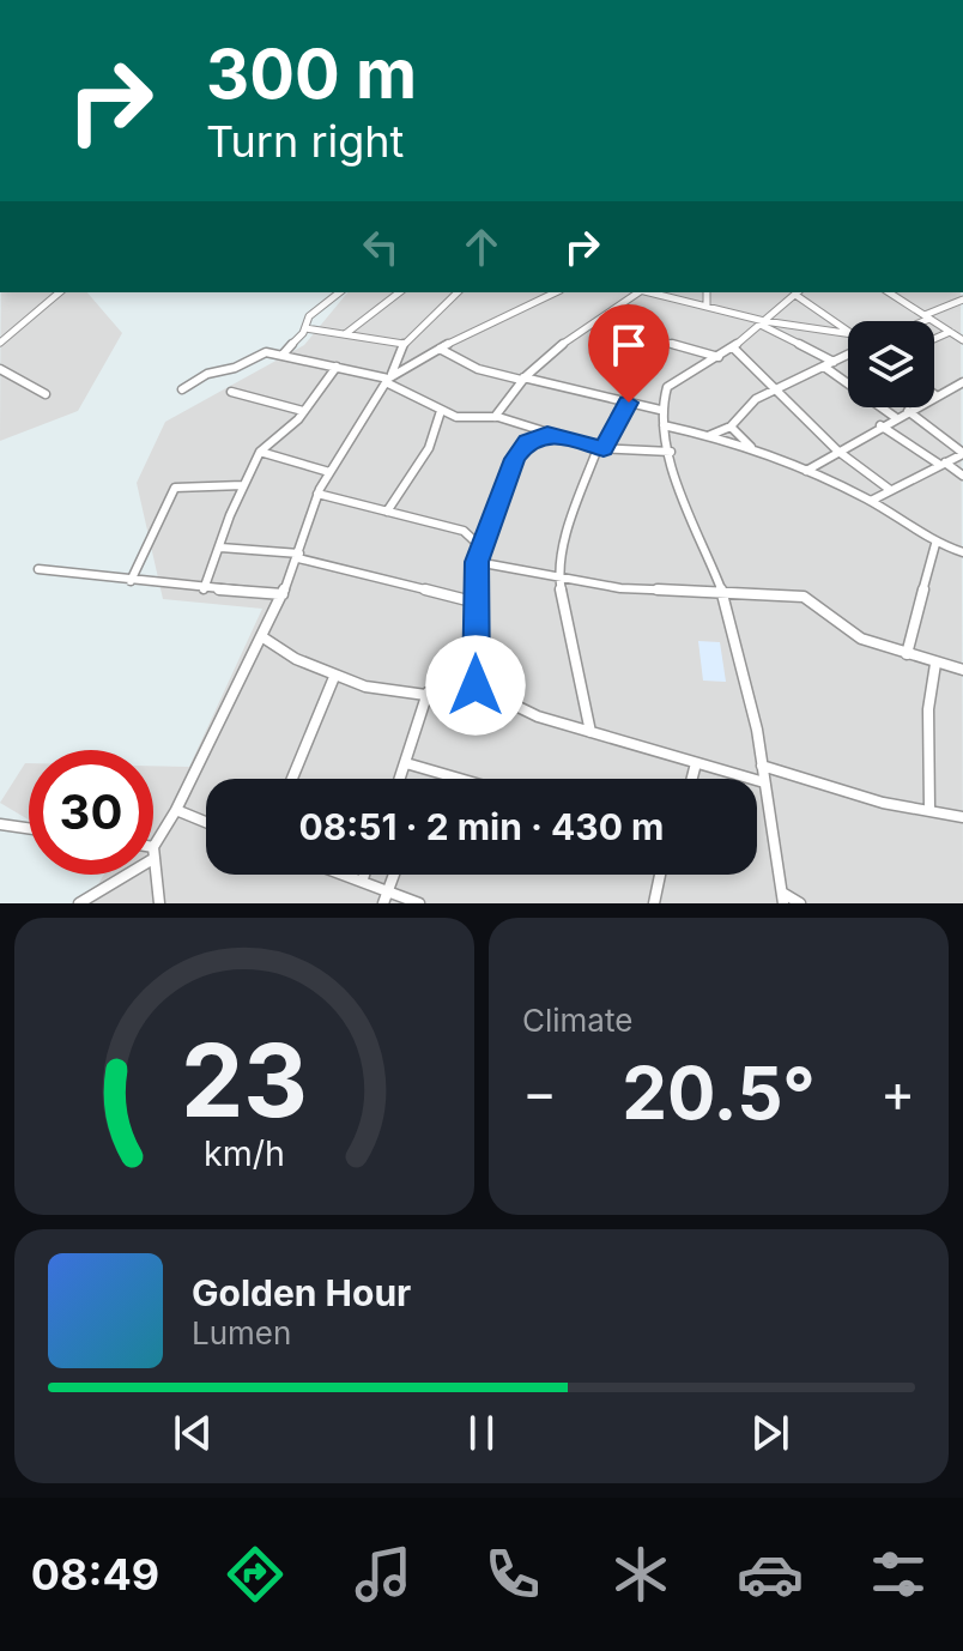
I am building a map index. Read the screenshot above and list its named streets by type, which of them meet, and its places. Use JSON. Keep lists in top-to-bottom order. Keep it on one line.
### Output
{"page":{"turn":["300 m","Turn right"],"limit":"30","trip":"08:51 · 2 min · 430 m","tile":"Climate","heat":["−","20.5°","+"],"song":["Golden Hour","Lumen"],"tabs":"08:49","gauge":["23","km/h"]}}
